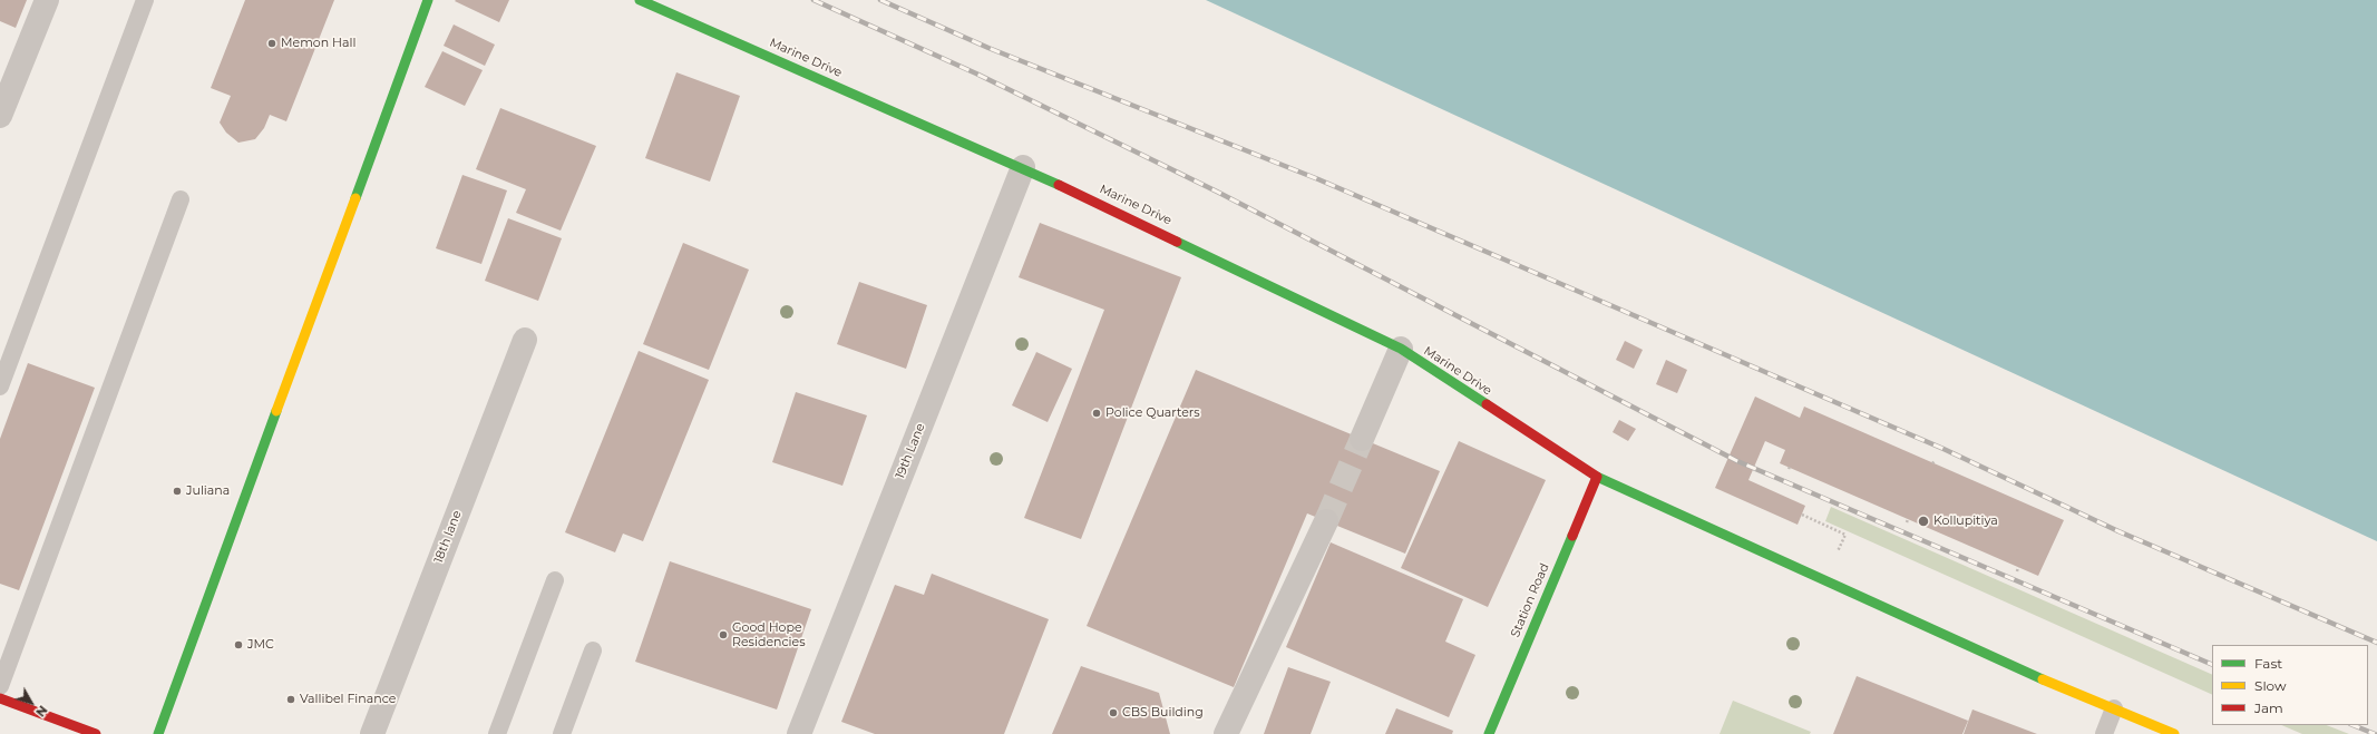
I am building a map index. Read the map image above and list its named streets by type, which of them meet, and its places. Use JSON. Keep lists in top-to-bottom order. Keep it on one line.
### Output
{"streets":{"main road":["Marine Drive","Station Road"],"street":["19th Lane","18th lane"]},"crossings":[["Marine Drive","19th Lane"],["Marine Drive","Station Road"]],"places":["Memon Hall","Police Quarters","Juliana","Kollupitiya","Good Hope Residencies","JMC","Vallibel Finance","CBS Building"],"legend":["Fast","Slow","Jam"],"north":"bottom right"}
